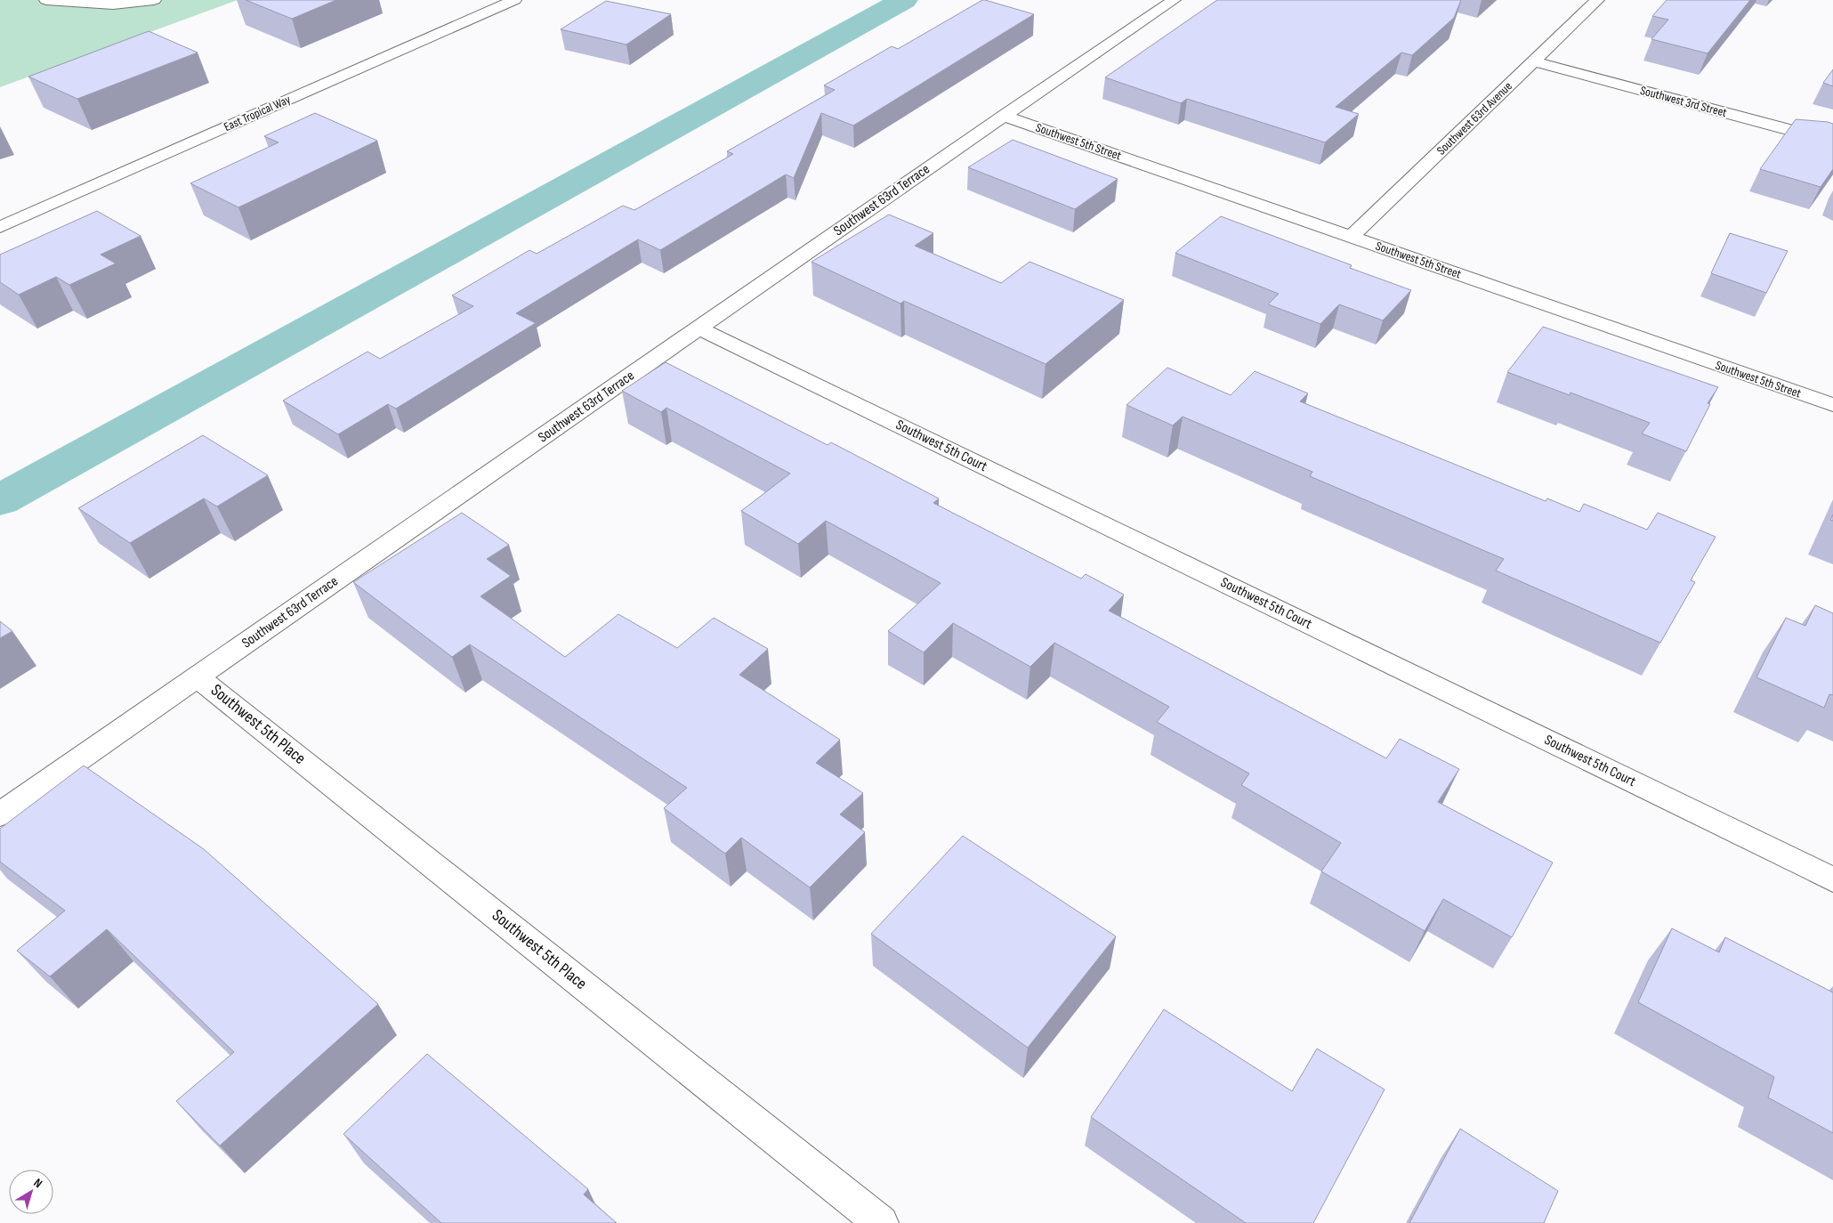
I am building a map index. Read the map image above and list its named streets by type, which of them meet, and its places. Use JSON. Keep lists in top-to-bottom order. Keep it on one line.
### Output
{"streets":{"street":["Southwest 3rd Street","East Tropical Way","Southwest 63rd Avenue","Southwest 5th Street","Southwest 63rd Terrace","Southwest 5th Court","Southwest 5th Place"]},"crossings":[["Southwest 3rd Street","Southwest 63rd Avenue"],["Southwest 63rd Avenue","Southwest 5th Street"],["Southwest 5th Street","Southwest 63rd Terrace"],["Southwest 63rd Terrace","Southwest 5th Court"],["Southwest 63rd Terrace","Southwest 5th Place"]],"north":"top right"}
